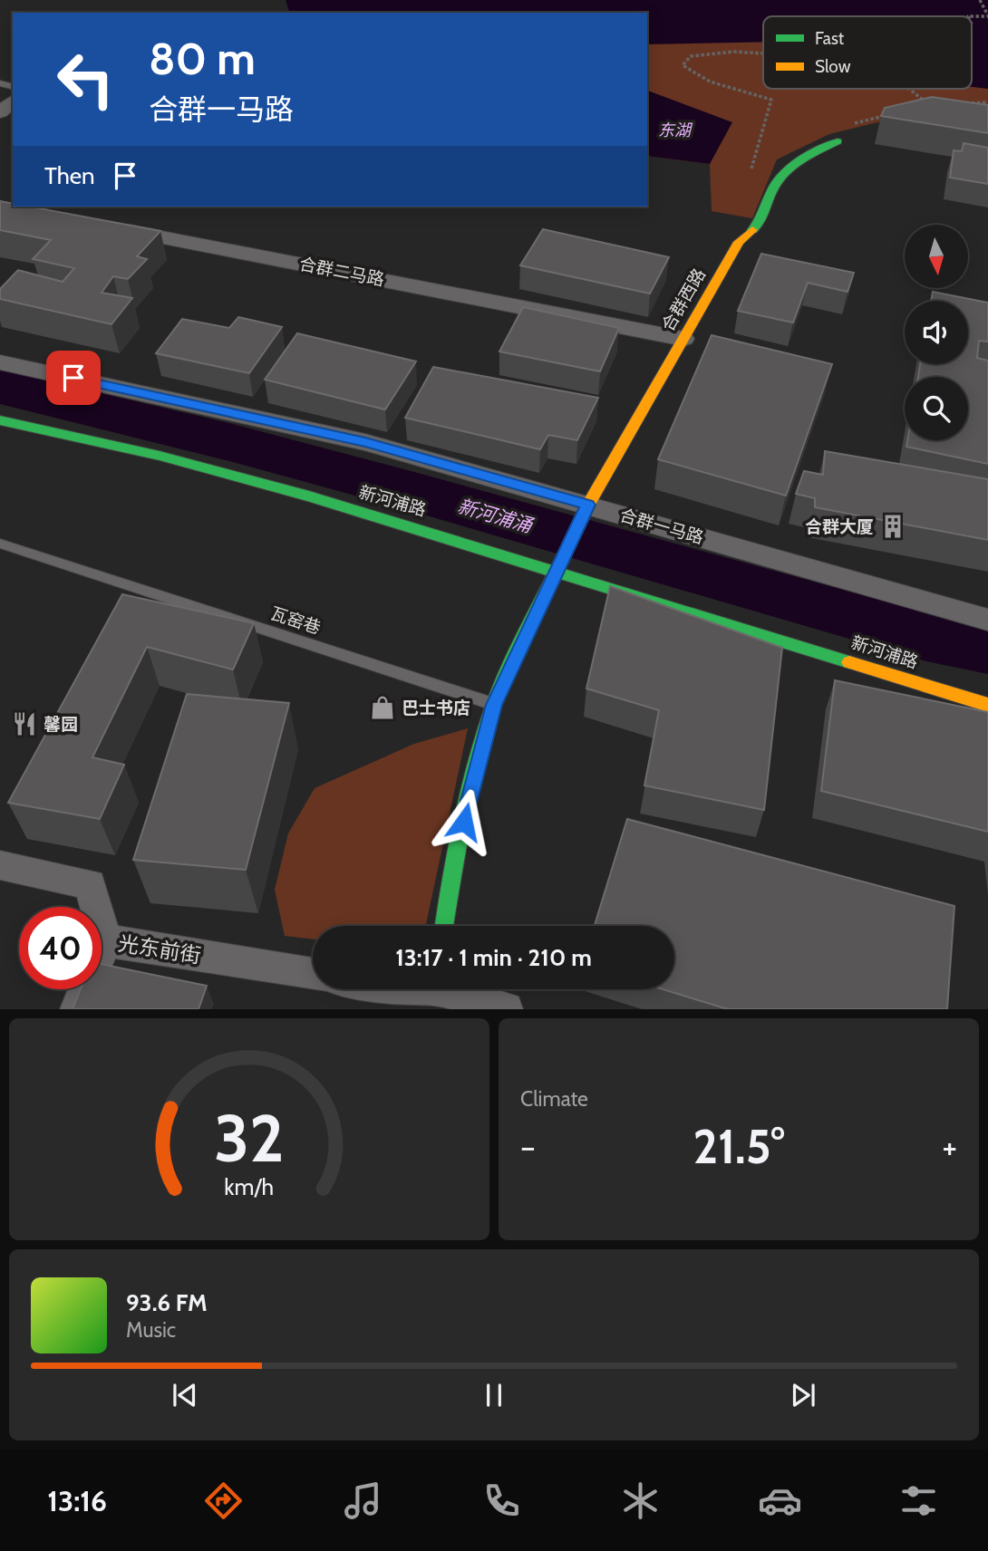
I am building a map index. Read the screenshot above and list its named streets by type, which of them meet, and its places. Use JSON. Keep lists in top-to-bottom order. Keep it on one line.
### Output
{"streets":{"street":["合群二马路","合群西路","新河浦路","合群一马路","光东前街"],"lane":["瓦窑巷"]},"crossings":[["合群二马路","合群西路"],["合群西路","新河浦路"],["合群西路","合群一马路"],["合群西路","瓦窑巷"]],"water":["东湖","新河浦涌"],"places":{"building":["合群大厦"],"shop":["巴士书店"],"restaurant":["馨园"]},"legend":["Fast","Slow"],"north":"bottom","page":{"turn":["80 m","合群一马路"],"then":"Then","limit":"40","trip":"13:17 · 1 min · 210 m","tile":"Climate","heat":["−","21.5°","+"],"song":["93.6 FM","Music"],"tabs":"13:16","gauge":["32","km/h"]}}
